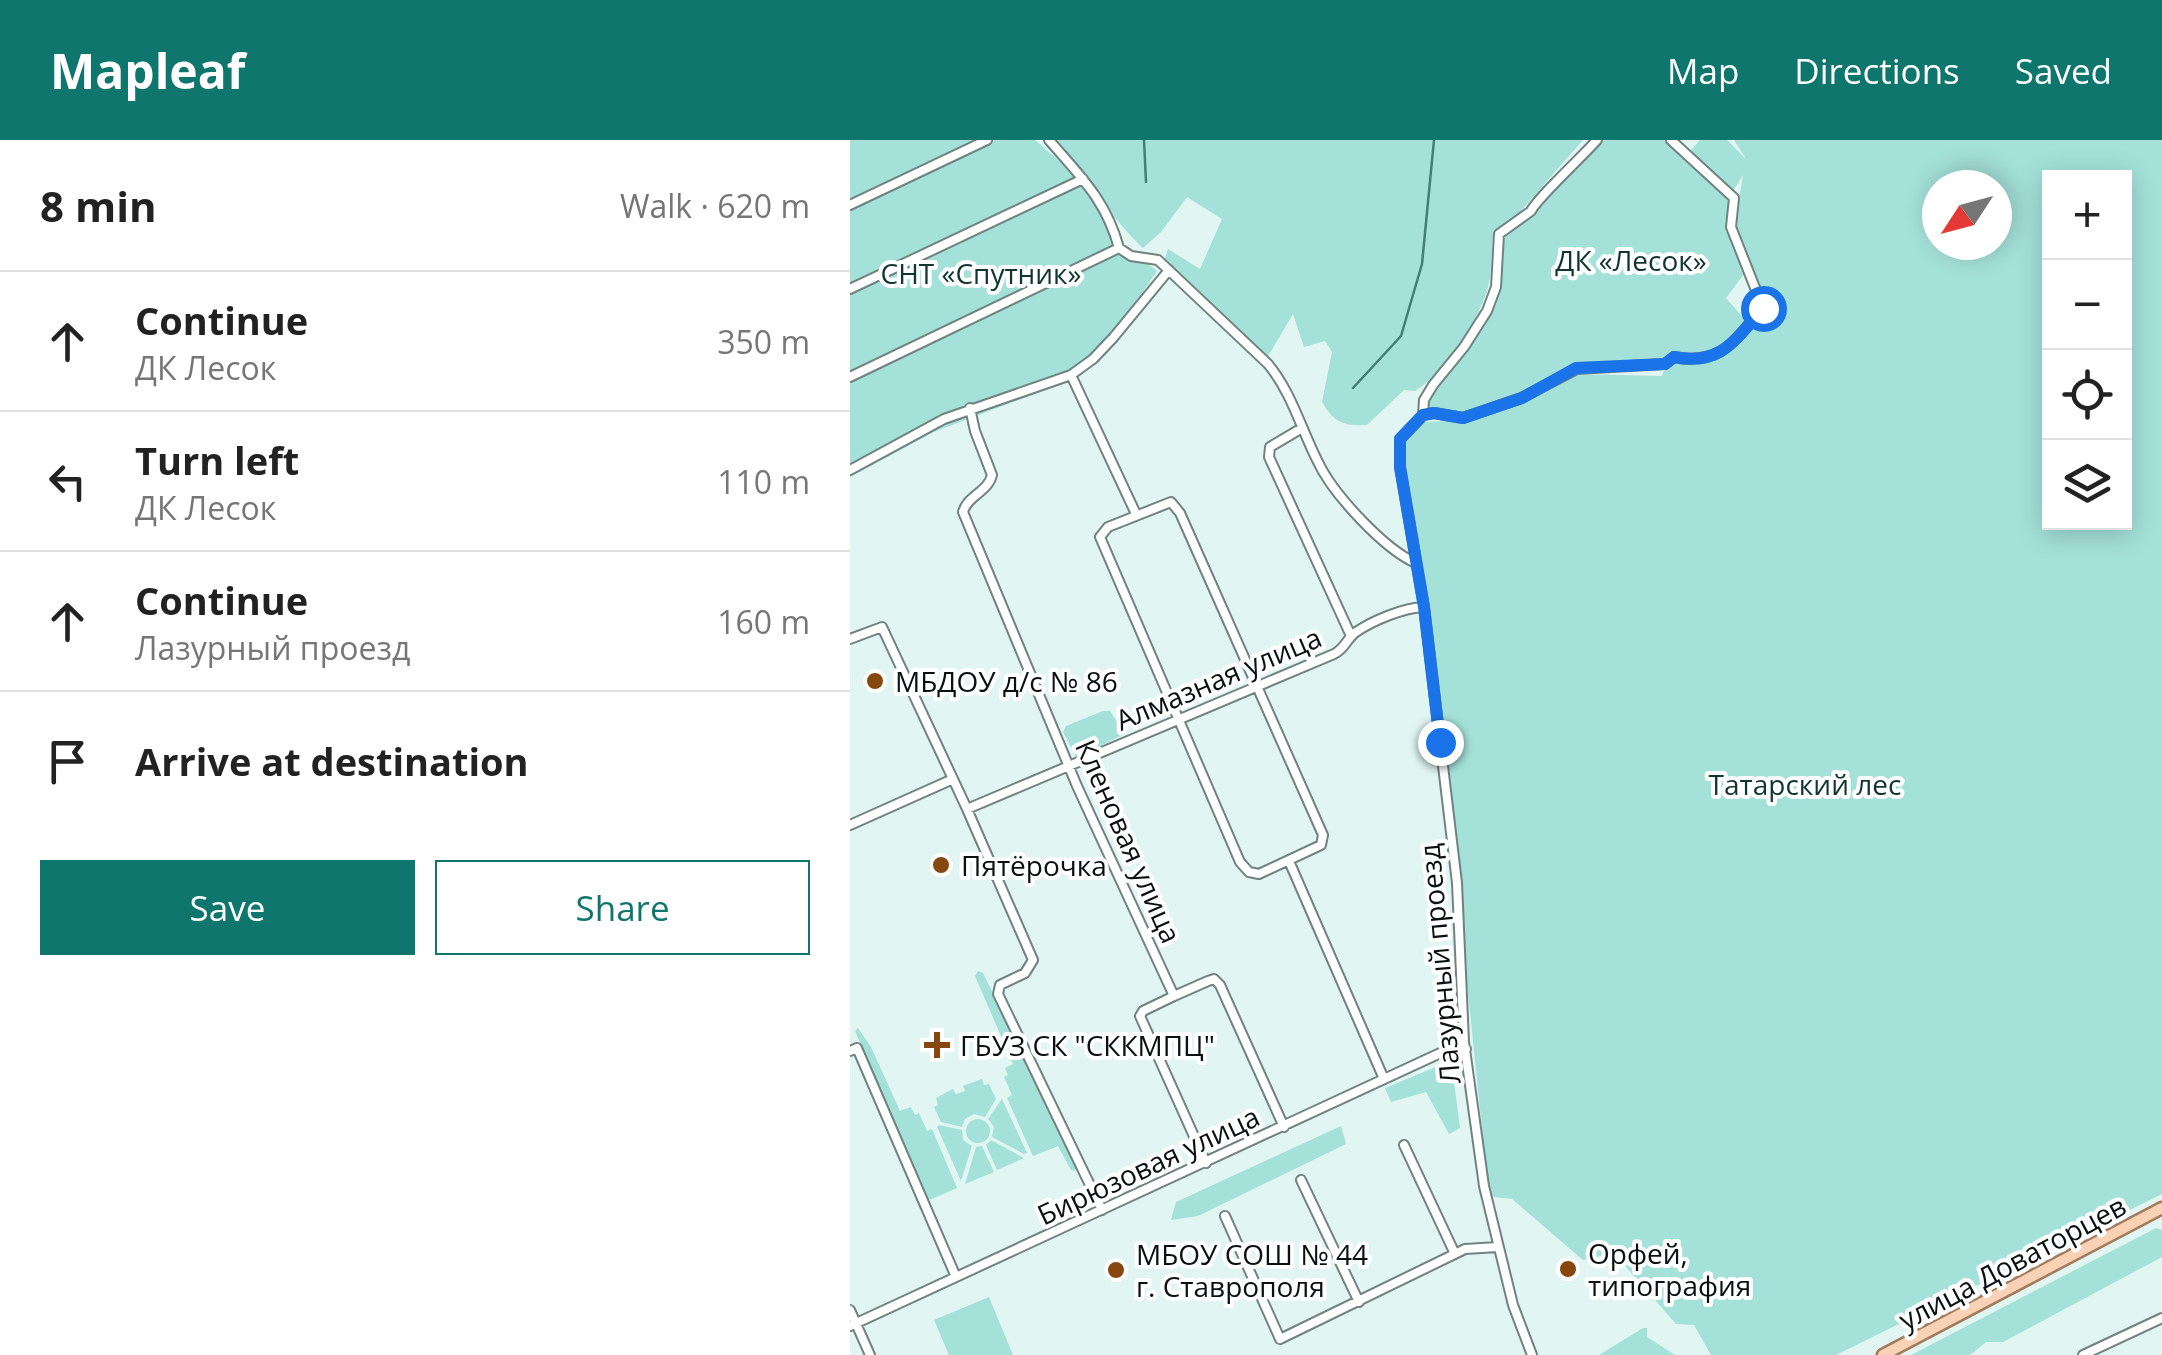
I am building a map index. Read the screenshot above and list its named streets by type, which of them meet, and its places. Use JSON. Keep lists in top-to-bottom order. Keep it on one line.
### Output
{"streets":{"main road":["улица Доваторцев"],"street":["Алмазная улица","Кленовая улица","Лазурный проезд","Бирюзовая улица"]},"crossings":[["Алмазная улица","Кленовая улица"],["Алмазная улица","Лазурный проезд"],["Лазурный проезд","Бирюзовая улица"]],"parks":["ДК «Лесок»","СНТ «Спутник»","Татарский лес"],"places":{"other":["МБДОУ д/с № 86","Пятёрочка","Орфей, типография","МБОУ СОШ № 44 г. Ставрополя"],"health":["ГБУЗ СК \"СККМПЦ\""]},"north":"bottom left","page":{"header":"Mapleaf","nav":["Map","Directions","Saved"],"heading":["8 min","Walk · 620 m"],"map_buttons":["+","−"],"list":[["Continue","ДК Лесок","350 m"],["Turn left","ДК Лесок","110 m"],["Continue","Лазурный проезд","160 m"],"Arrive at destination"],"buttons":["Save","Share"]}}
